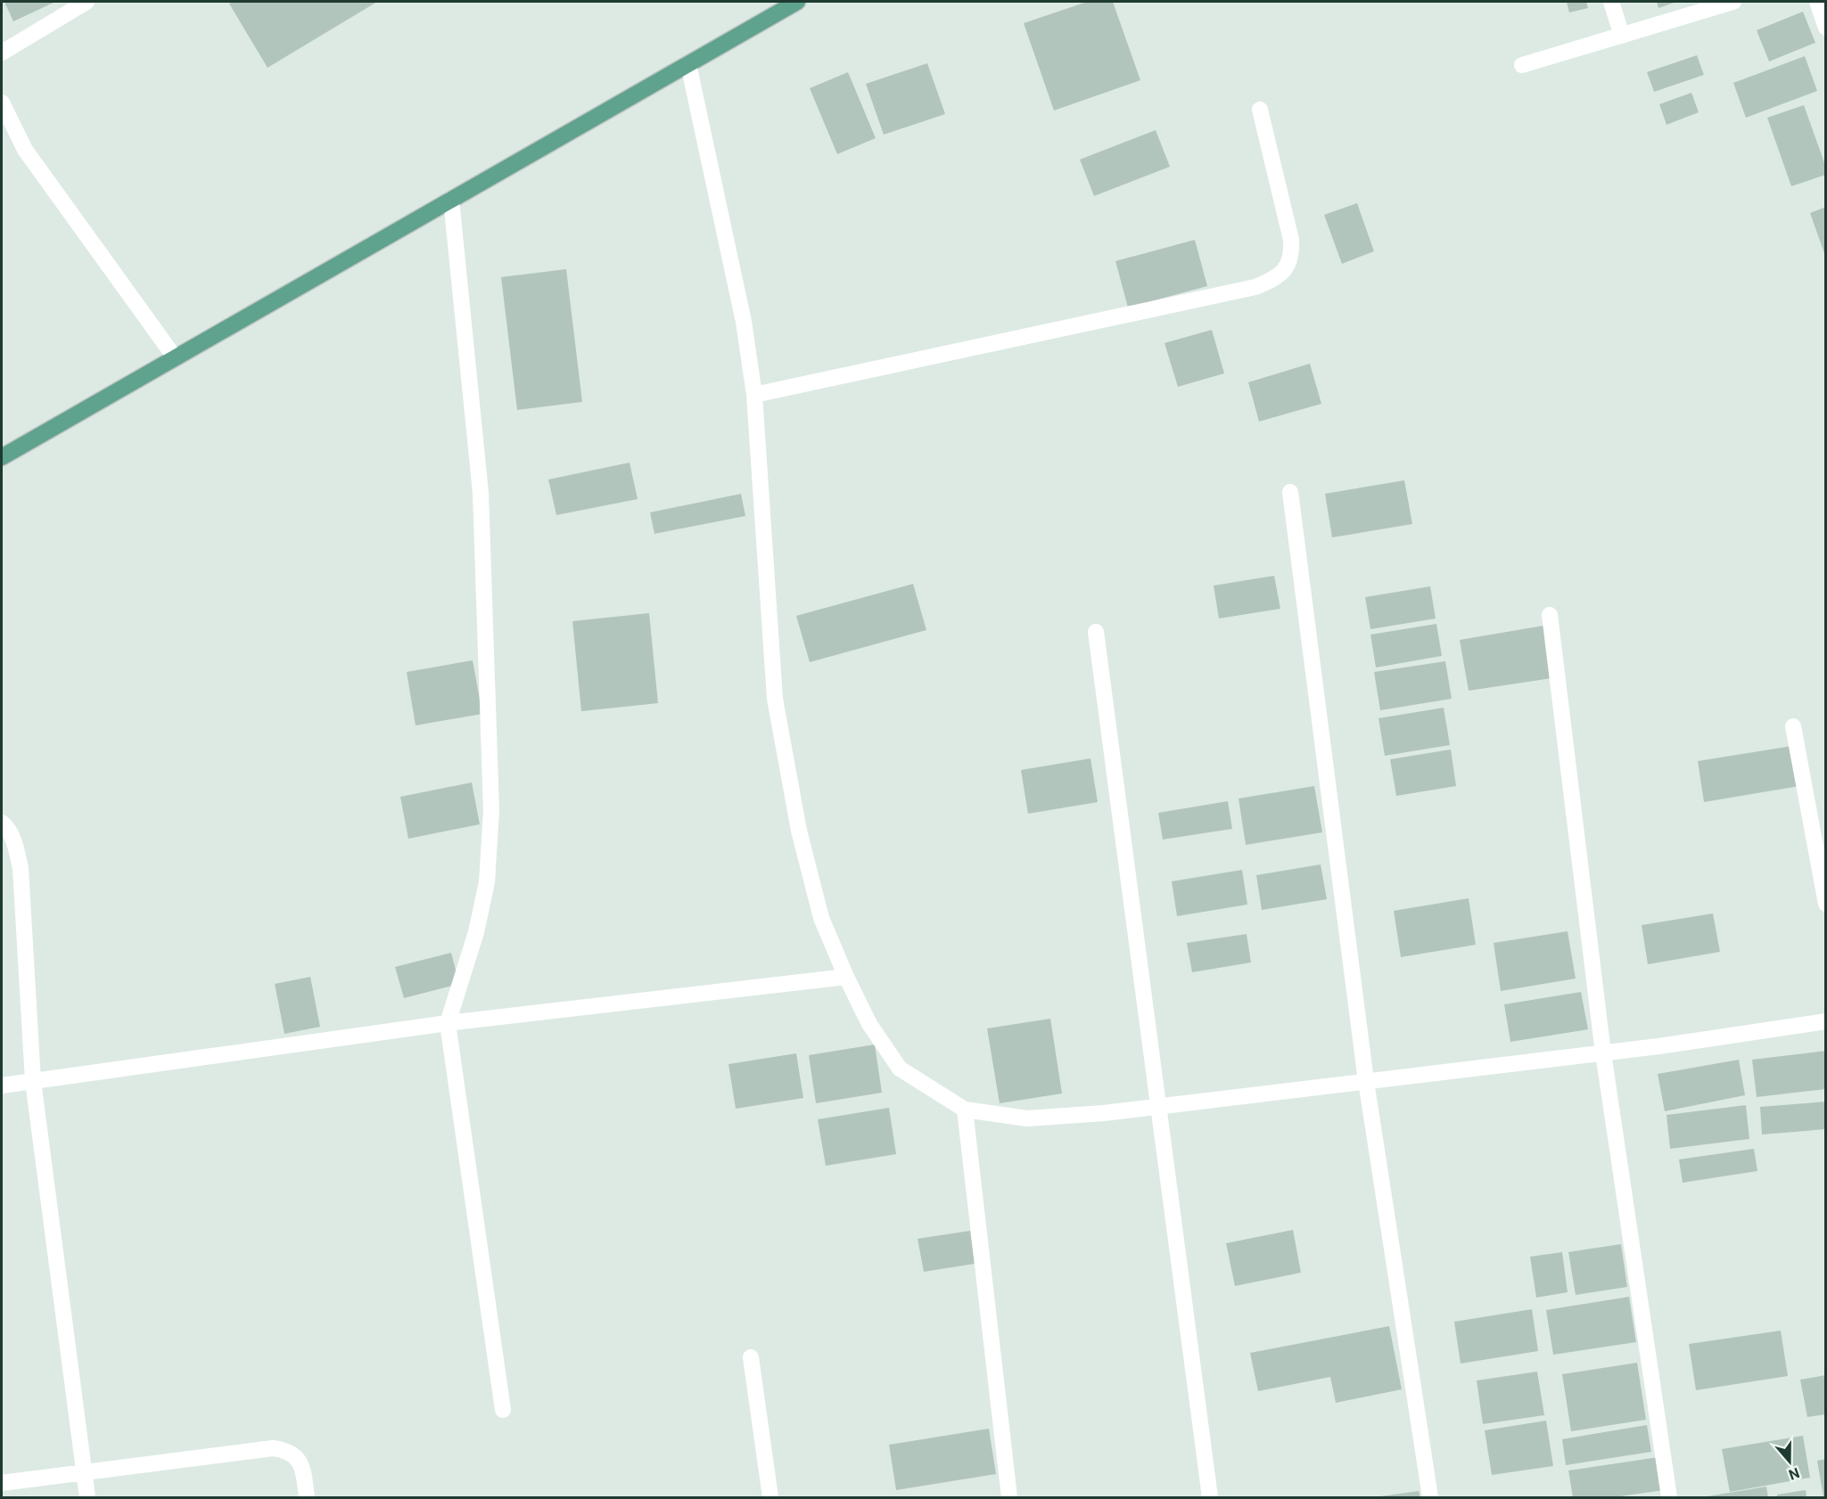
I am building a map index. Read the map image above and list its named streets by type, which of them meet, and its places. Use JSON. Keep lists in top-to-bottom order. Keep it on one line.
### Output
{"north":"bottom"}
